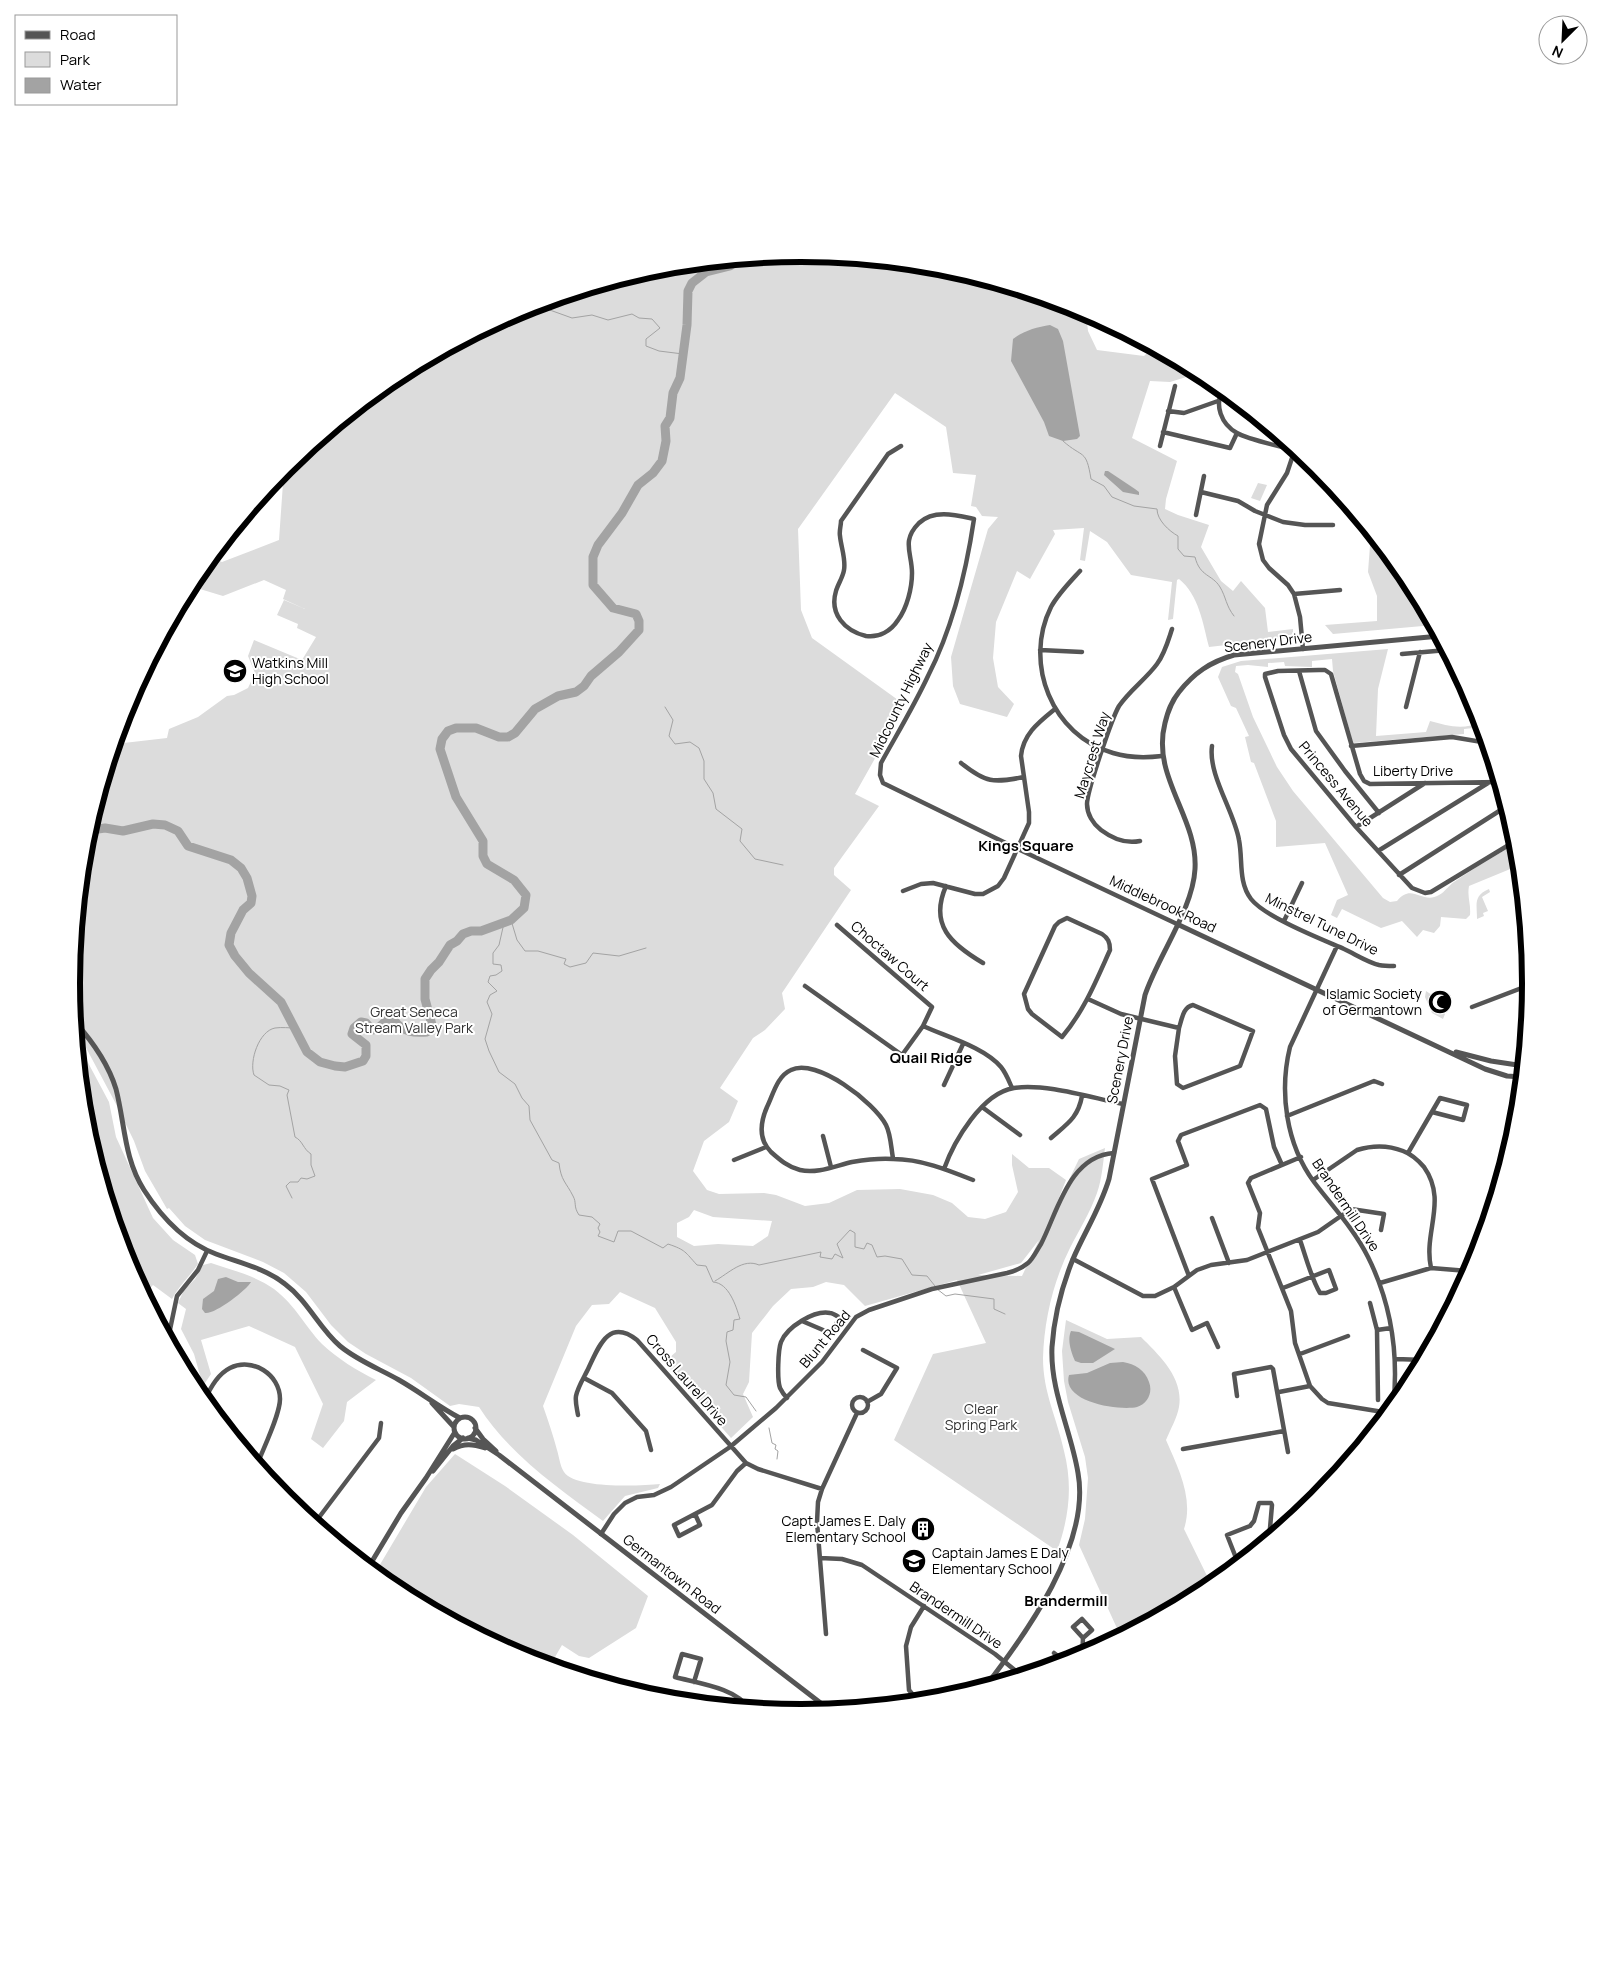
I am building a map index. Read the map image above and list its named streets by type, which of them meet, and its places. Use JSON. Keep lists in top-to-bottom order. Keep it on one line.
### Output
{"streets":{"street":["Scenery Drive","Midcounty Highway","Maycrest Way","Liberty Drive","Princess Avenue","Middlebrook Road","Minstrel Tune Drive","Choctaw Court","Brandermill Drive","Blunt Road","Cross Laurel Drive","Germantown Road"]},"crossings":[["Scenery Drive","Middlebrook Road"],["Scenery Drive","Brandermill Drive"],["Scenery Drive","Blunt Road"],["Midcounty Highway","Middlebrook Road"],["Middlebrook Road","Brandermill Drive"],["Minstrel Tune Drive","Brandermill Drive"],["Blunt Road","Cross Laurel Drive"],["Blunt Road","Germantown Road"]],"districts":["Kings Square","Quail Ridge","Brandermill"],"parks":["Great Seneca Stream Valley Park","Clear Spring Park"],"places":{"school or university":["Watkins Mill High School","Captain James E Daly Elementary School"],"mosque":["Islamic Society of Germantown"],"building":["Capt. James E. Daly Elementary School"]},"legend":["Road","Park","Water"],"north":"bottom left"}
